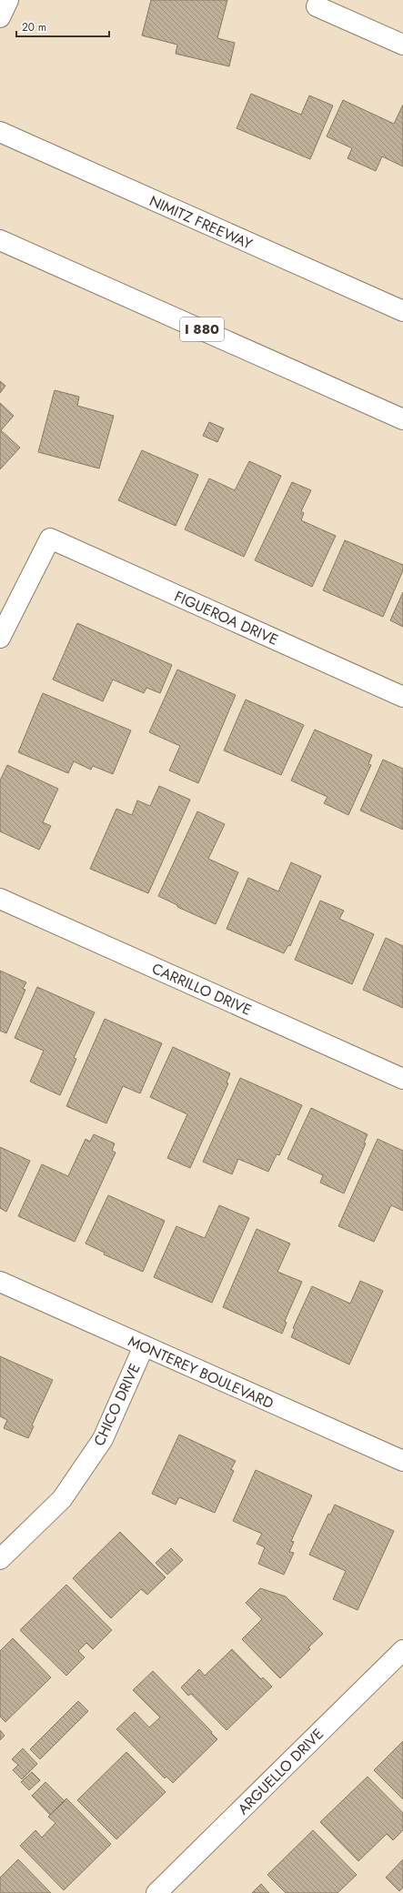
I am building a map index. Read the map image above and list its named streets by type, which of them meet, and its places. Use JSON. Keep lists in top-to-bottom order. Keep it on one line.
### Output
{"streets":{"main road":["NIMITZ FREEWAY","I 880","FIGUEROA DRIVE","CARRILLO DRIVE","MONTEREY BOULEVARD","CHICO DRIVE","ARGUELLO DRIVE"]},"crossings":[["MONTEREY BOULEVARD","CHICO DRIVE"]],"scale_bar":"20 m"}
